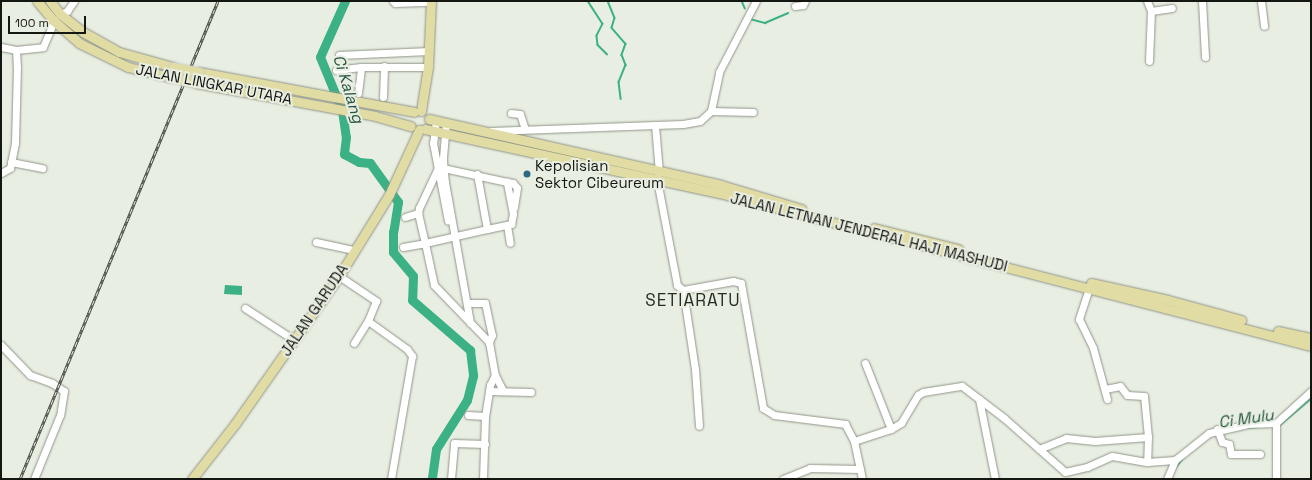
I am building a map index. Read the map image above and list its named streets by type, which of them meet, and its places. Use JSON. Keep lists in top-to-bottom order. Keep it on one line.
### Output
{"streets":{"main road":["JALAN LINGKAR UTARA","JALAN LETNAN JENDERAL HAJI MASHUDI","JALAN GARUDA"]},"crossings":[["JALAN LINGKAR UTARA","JALAN LETNAN JENDERAL HAJI MASHUDI"],["JALAN LINGKAR UTARA","JALAN GARUDA"],["JALAN LETNAN JENDERAL HAJI MASHUDI","JALAN GARUDA"]],"districts":["SETIARATU"],"water":["Ci Kalang","Ci Mulu"],"places":["Kepolisian Sektor Cibeureum"],"scale_bar":"100 m"}
